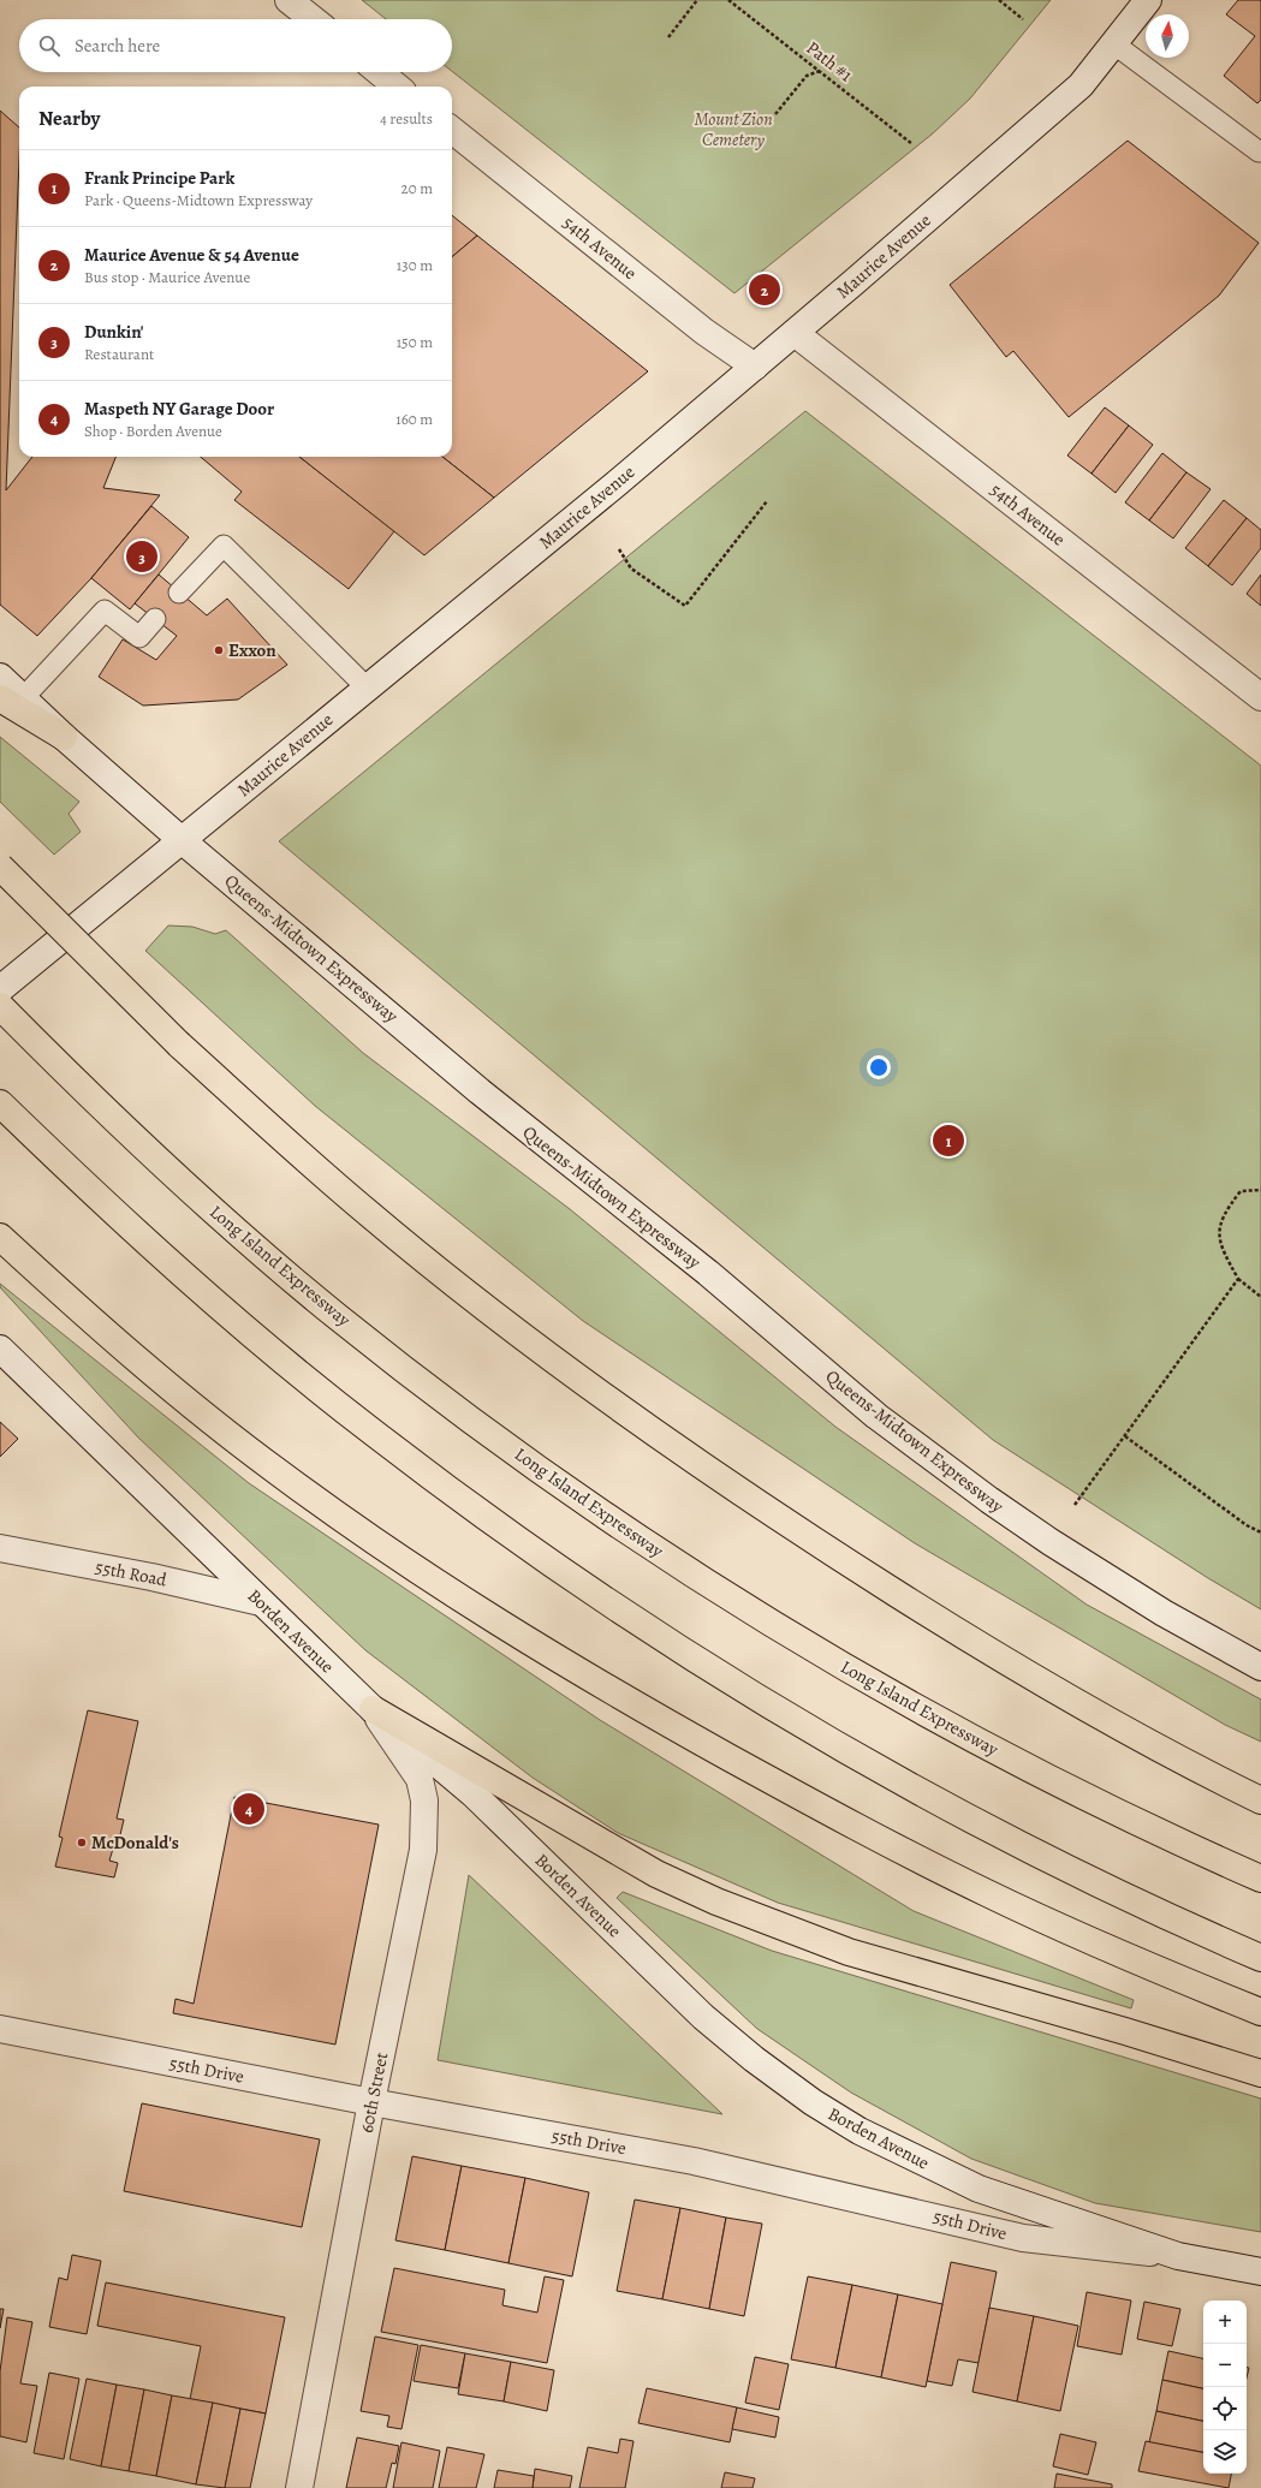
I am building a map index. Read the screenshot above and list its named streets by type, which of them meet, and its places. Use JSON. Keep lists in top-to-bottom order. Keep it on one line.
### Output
{"streets":{"highway":["Long Island Expressway"],"street":["54th Avenue","Maurice Avenue","Queens-Midtown Expressway","55th Road","Borden Avenue","55th Drive","60th Street"],"path":["Path #1"]},"crossings":[["54th Avenue","Maurice Avenue"],["Maurice Avenue","Queens-Midtown Expressway"],["55th Road","Borden Avenue"],["Borden Avenue","55th Drive"],["Borden Avenue","60th Street"],["55th Drive","60th Street"]],"parks":["Mount Zion Cemetery"],"places":["Exxon","McDonald's"],"north":"top","page":{"search":"Search here","heading":["Nearby","4 results"],"list":[{"mark":"1","name":"Frank Principe Park","note":"Park · Queens-Midtown Expressway","value":"20 m"},{"mark":"2","name":"Maurice Avenue & 54 Avenue","note":"Bus stop · Maurice Avenue","value":"130 m"},{"mark":"3","name":"Dunkin'","note":"Restaurant","value":"150 m"},{"mark":"4","name":"Maspeth NY Garage Door","note":"Shop · Borden Avenue","value":"160 m"}],"pins":["2","3","1","4"],"map_buttons":["+","−"]}}
